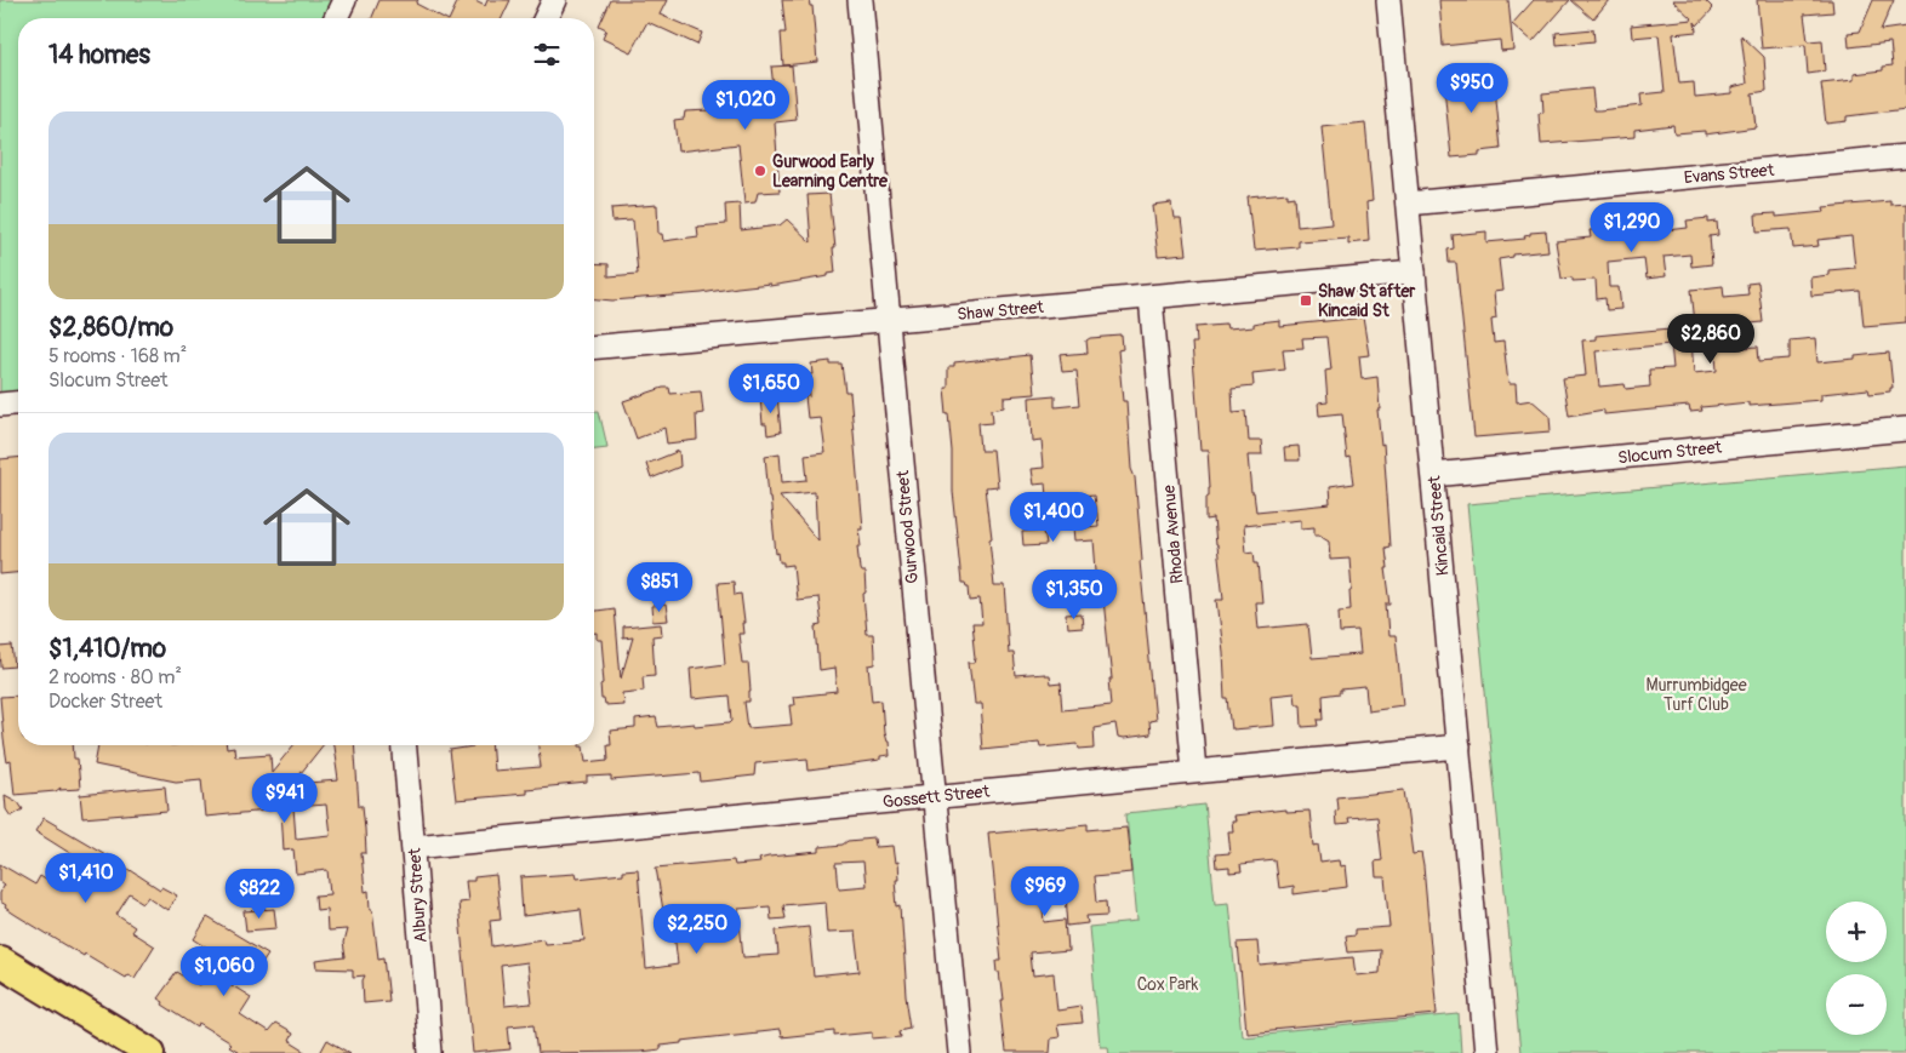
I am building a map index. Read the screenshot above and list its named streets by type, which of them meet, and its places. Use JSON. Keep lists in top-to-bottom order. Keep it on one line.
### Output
{"streets":{"street":["Evans Street","Shaw Street","Slocum Street","Kincaid Street","Gurwood Street","Rhoda Avenue","Gossett Street","Albury Street"]},"crossings":[["Evans Street","Kincaid Street"],["Shaw Street","Kincaid Street"],["Shaw Street","Gurwood Street"],["Shaw Street","Rhoda Avenue"],["Slocum Street","Kincaid Street"],["Kincaid Street","Gossett Street"],["Gurwood Street","Gossett Street"],["Rhoda Avenue","Gossett Street"],["Gossett Street","Albury Street"]],"parks":["Murrumbidgee Turf Club","Cox Park"],"places":{"other":["Gurwood Early Learning Centre"],"transit":["Shaw St after Kincaid St"]},"page":{"heading":"14 homes","price":["$950","$1,020","$1,290","$2,860","$1,650","$1,400","$851","$1,350","$941","$1,410","$969","$822","$2,250","$1,060"],"list":[{"name":"$2,860/mo","note":"5 rooms · 168 m² · Slocum Street"},{"name":"$1,410/mo","note":"2 rooms · 80 m² · Docker Street"}],"map_buttons":["+","−"]}}
